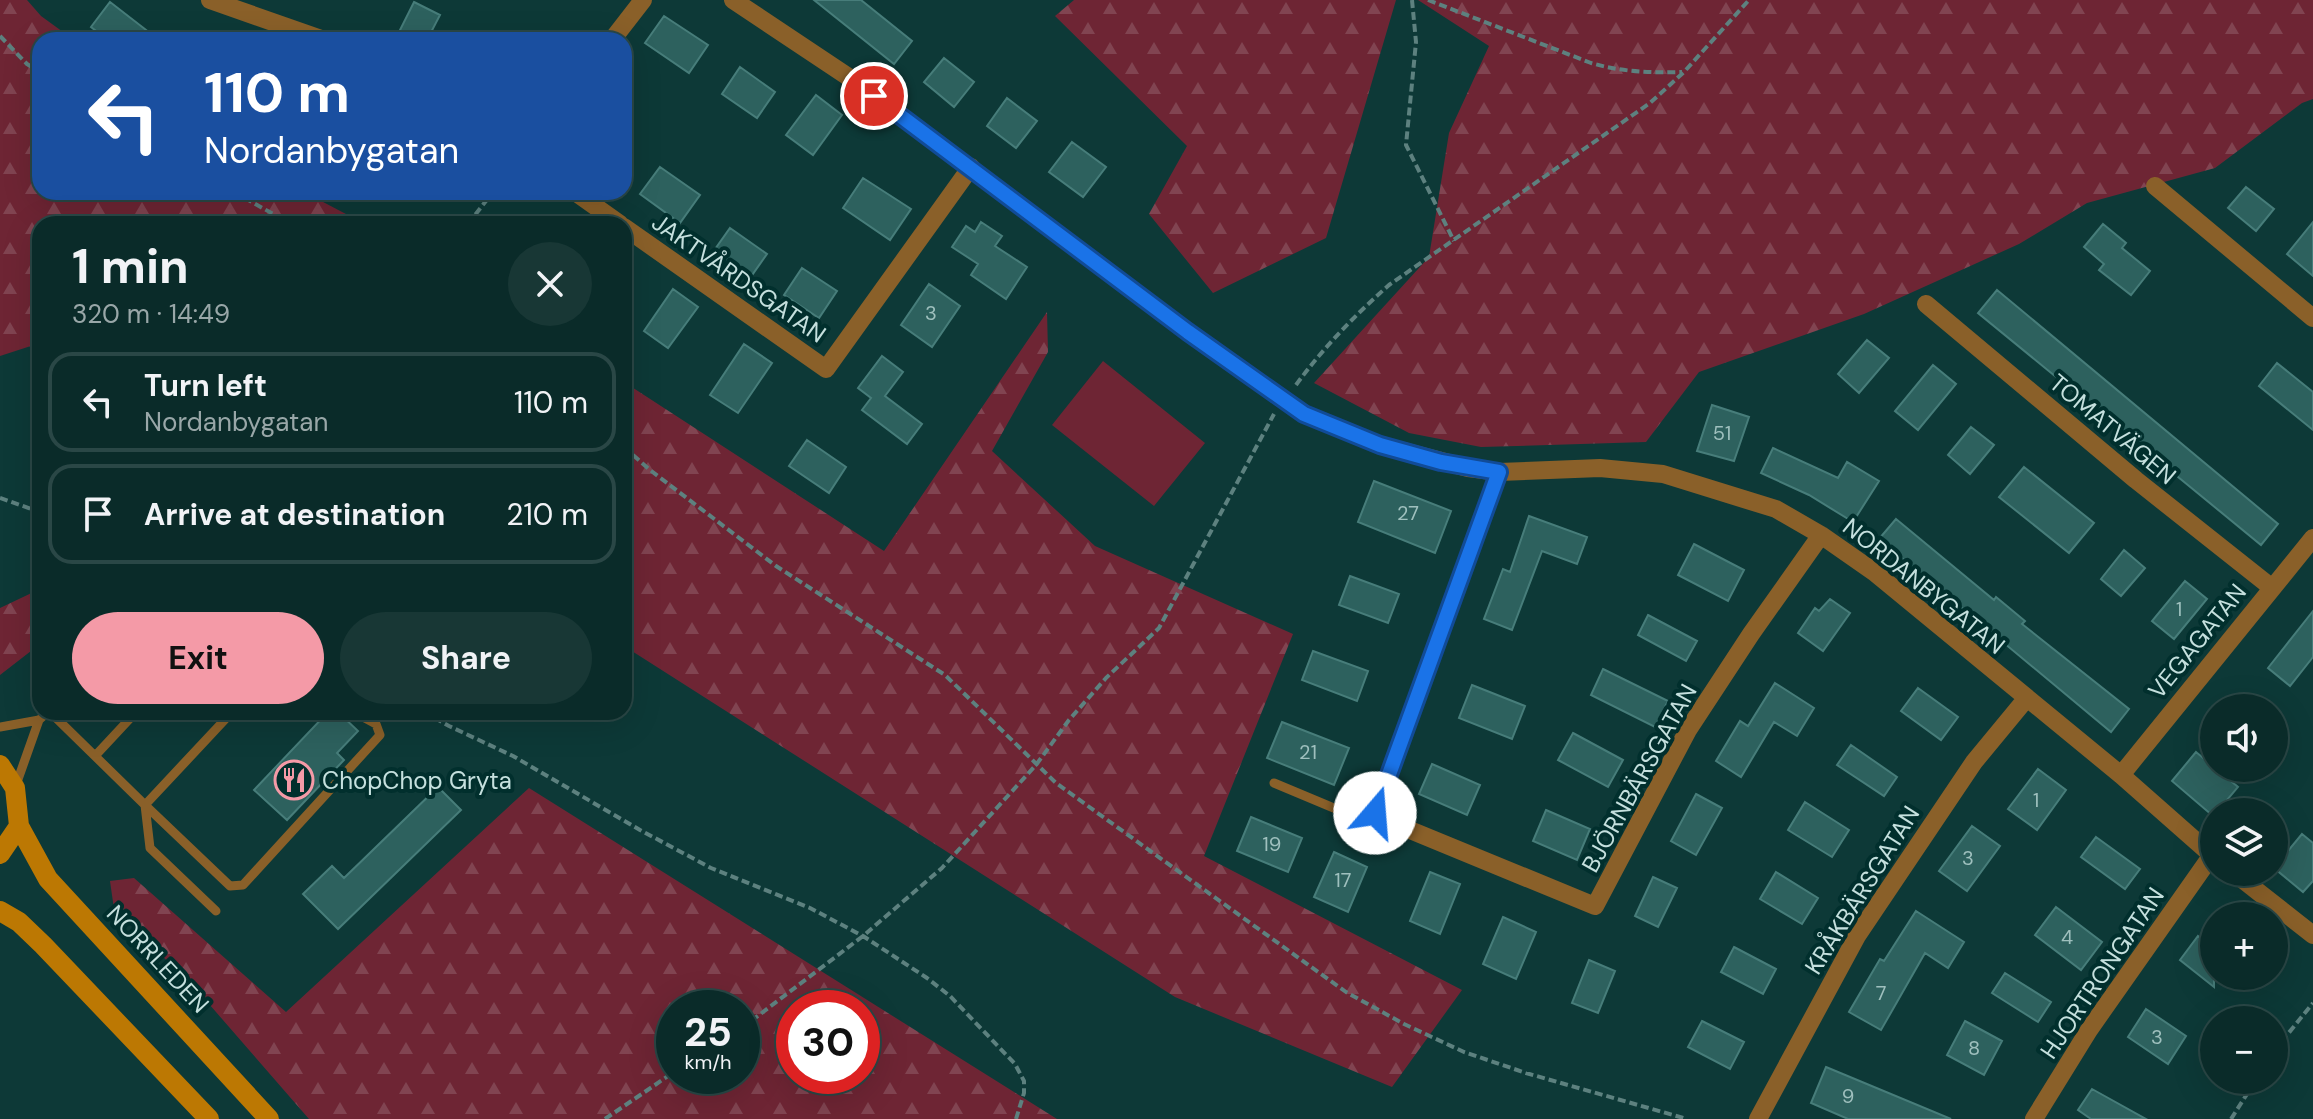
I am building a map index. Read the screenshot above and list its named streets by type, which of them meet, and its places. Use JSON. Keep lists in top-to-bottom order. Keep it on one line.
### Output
{"streets":{"main road":["NORRLEDEN"],"street":["JAKTVÅRDSGATAN","TOMATVÄGEN","NORDANBYGATAN","VEGAGATAN","BJÖRNBÄRSGATAN","KRÅKBÄRSGATAN","HJORTRONGATAN"]},"crossings":[["JAKTVÅRDSGATAN","NORDANBYGATAN"],["TOMATVÄGEN","VEGAGATAN"],["NORDANBYGATAN","VEGAGATAN"],["NORDANBYGATAN","BJÖRNBÄRSGATAN"],["NORDANBYGATAN","KRÅKBÄRSGATAN"]],"places":{"restaurant":["ChopChop Gryta"]},"house_numbers":["3","51","27","1","21","1","19","3","17","4","7","3","8","9"],"page":{"turn":["110 m","Nordanbygatan"],"heading":["1 min","320 m · 14:49"],"list":[{"name":"Turn left","note":"Nordanbygatan","value":"110 m"},{"name":"Arrive at destination","value":"210 m"}],"buttons":["Exit","Share"],"map_buttons":["+","−"],"speed":"25 km/h","limit":"30"}}
